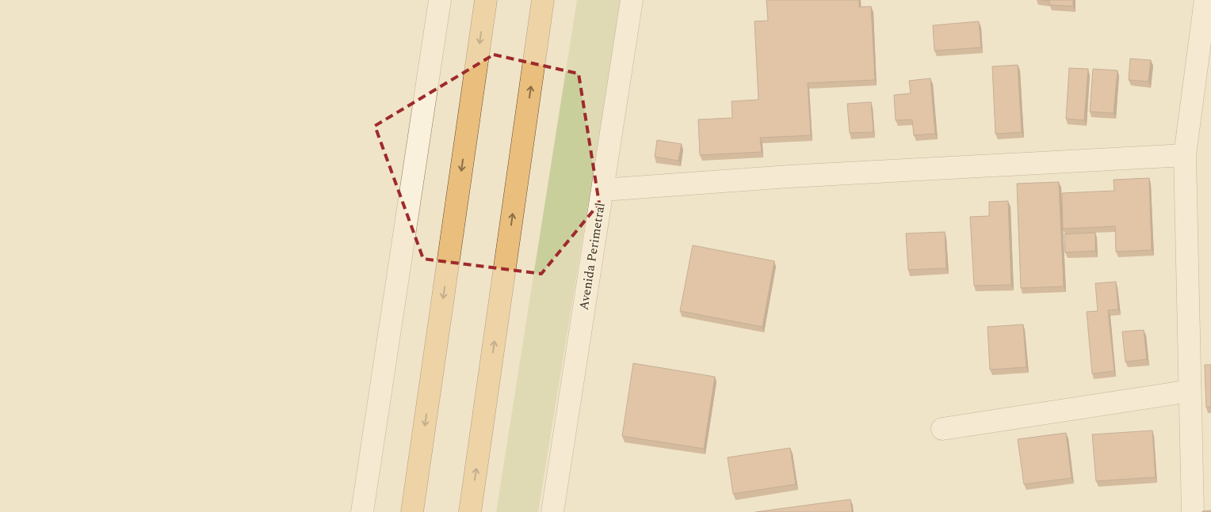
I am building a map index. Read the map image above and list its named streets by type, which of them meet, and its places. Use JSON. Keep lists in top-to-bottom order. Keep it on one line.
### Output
{"streets":{"street":["Avenida Perimetral"]}}
